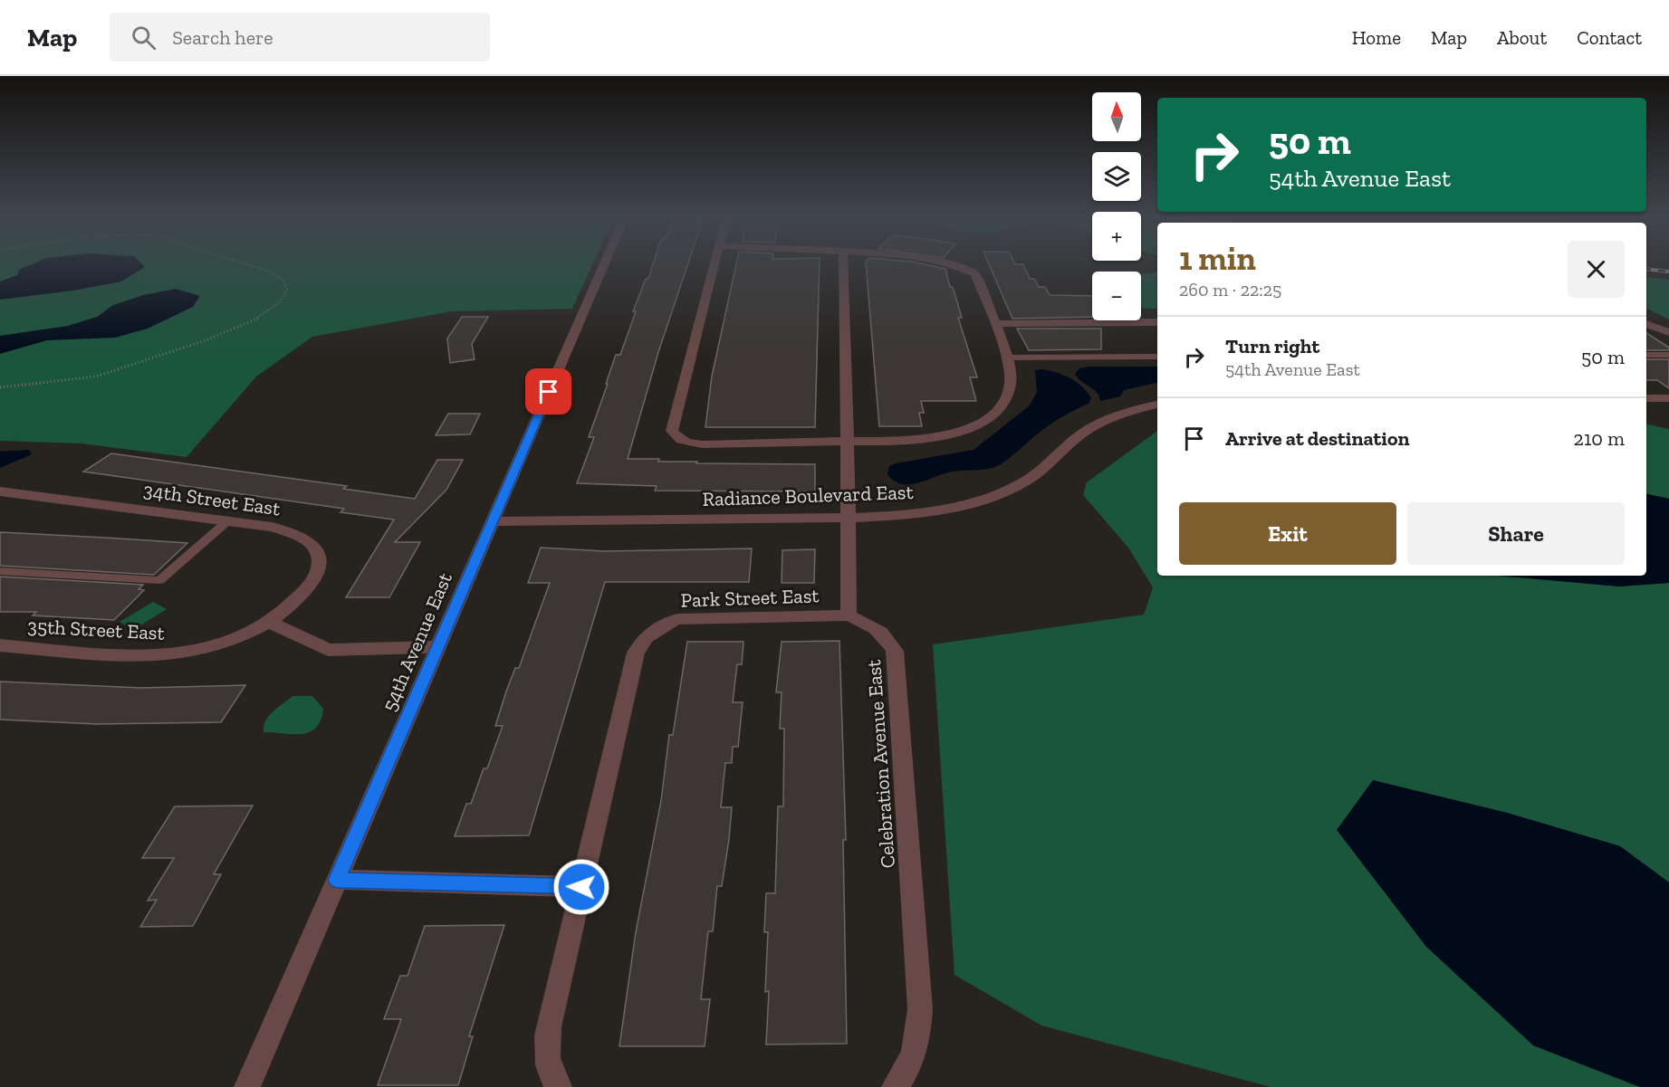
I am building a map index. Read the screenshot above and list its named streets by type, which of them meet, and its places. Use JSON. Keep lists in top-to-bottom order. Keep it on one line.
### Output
{"streets":{"street":["Radiance Boulevard East","34th Street East","Park Street East","35th Street East","54th Avenue East","Celebration Avenue East"]},"crossings":[["Radiance Boulevard East","54th Avenue East"],["34th Street East","35th Street East"],["Park Street East","Celebration Avenue East"]],"north":"top","page":{"header":"Map","search":"Search here","nav":["Home","Map","About","Contact"],"map_buttons":["+","−"],"turn":["50 m","54th Avenue East"],"heading":["1 min","260 m · 22:25"],"list":[{"name":"Turn right","note":"54th Avenue East","value":"50 m"},{"name":"Arrive at destination","value":"210 m"}],"buttons":["Exit","Share"]}}
